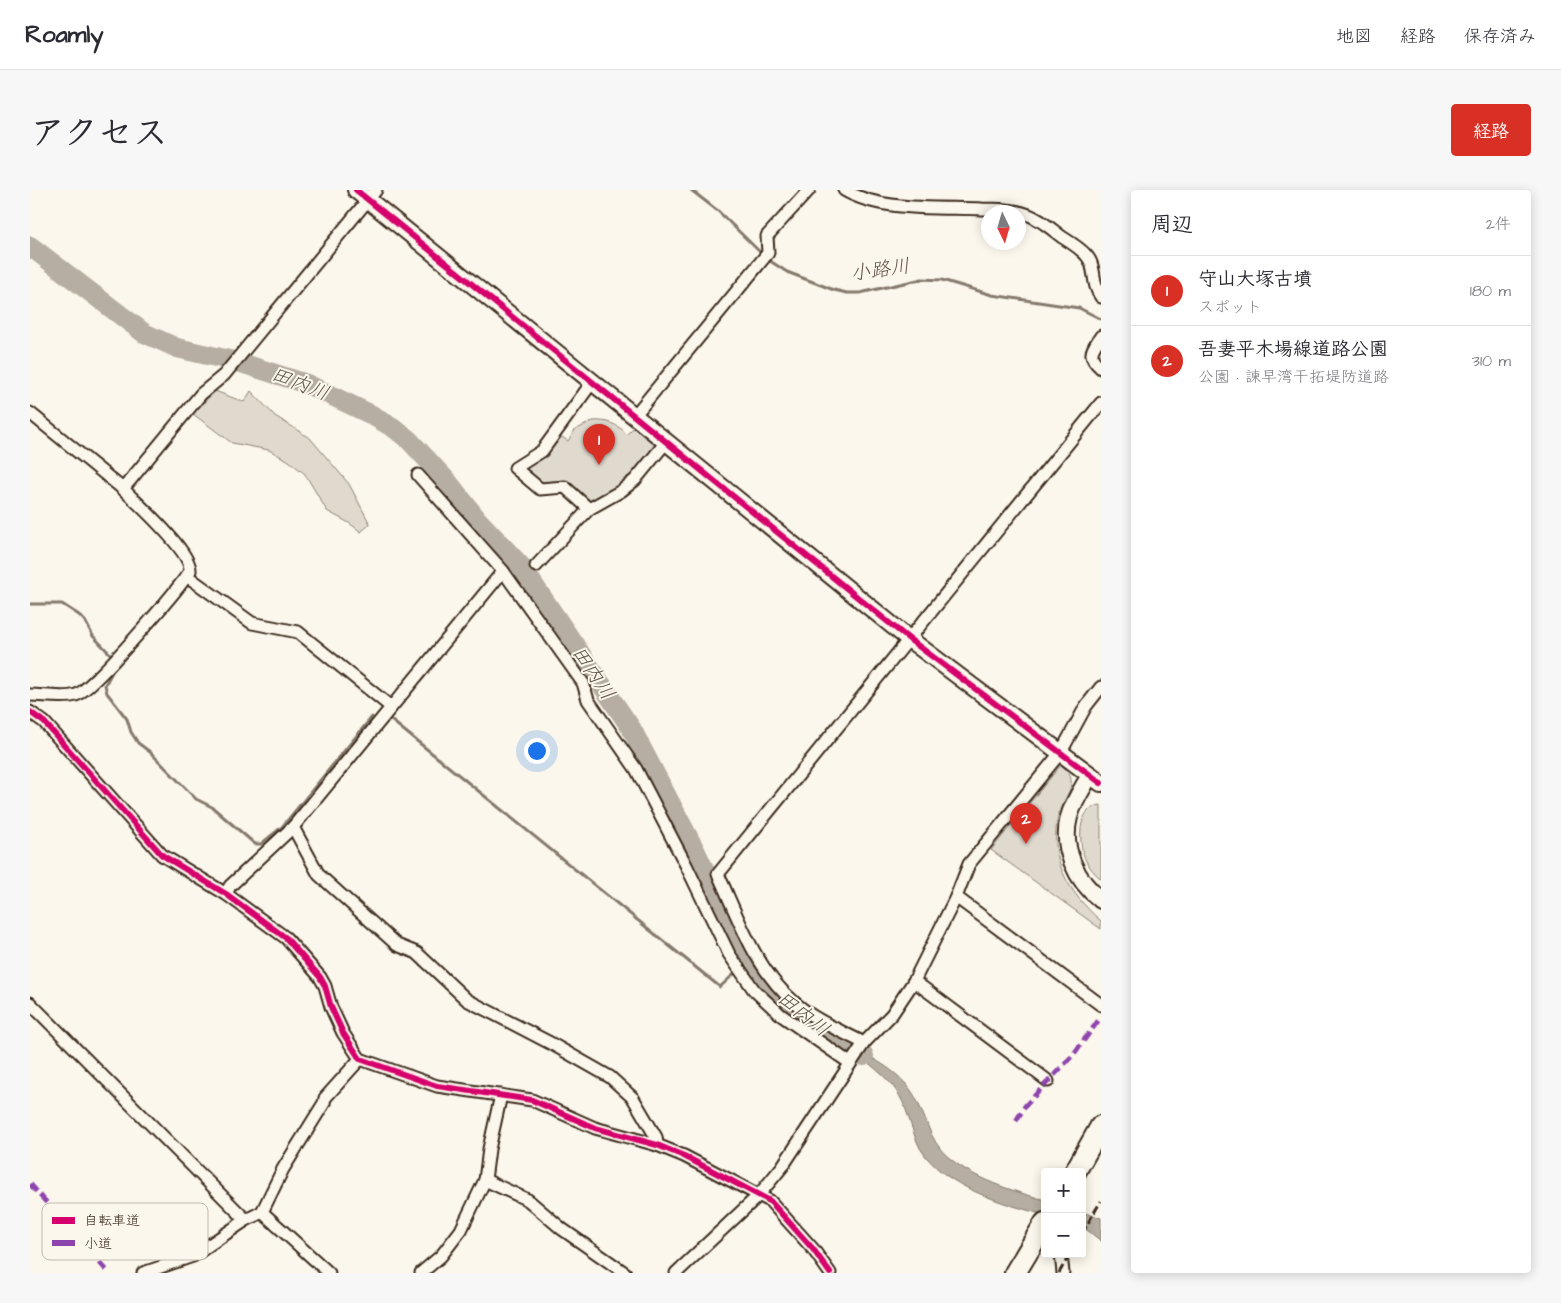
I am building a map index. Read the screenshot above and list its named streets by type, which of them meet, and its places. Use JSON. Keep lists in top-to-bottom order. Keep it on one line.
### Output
{"water":["小路川","田内川"],"legend":["自転車道","小道"],"north":"bottom","page":{"header":"Roamly","nav":["地図","経路","保存済み"],"title":"アクセス","buttons":"経路","heading":["周辺","2件"],"list":[{"mark":"1","name":"守山大塚古墳","note":"スポット","value":"180 m"},{"mark":"2","name":"吾妻平木場線道路公園","note":"公園 · 諫早湾干拓堤防道路","value":"310 m"}],"pins":["1","2"],"map_buttons":["+","−"]}}
